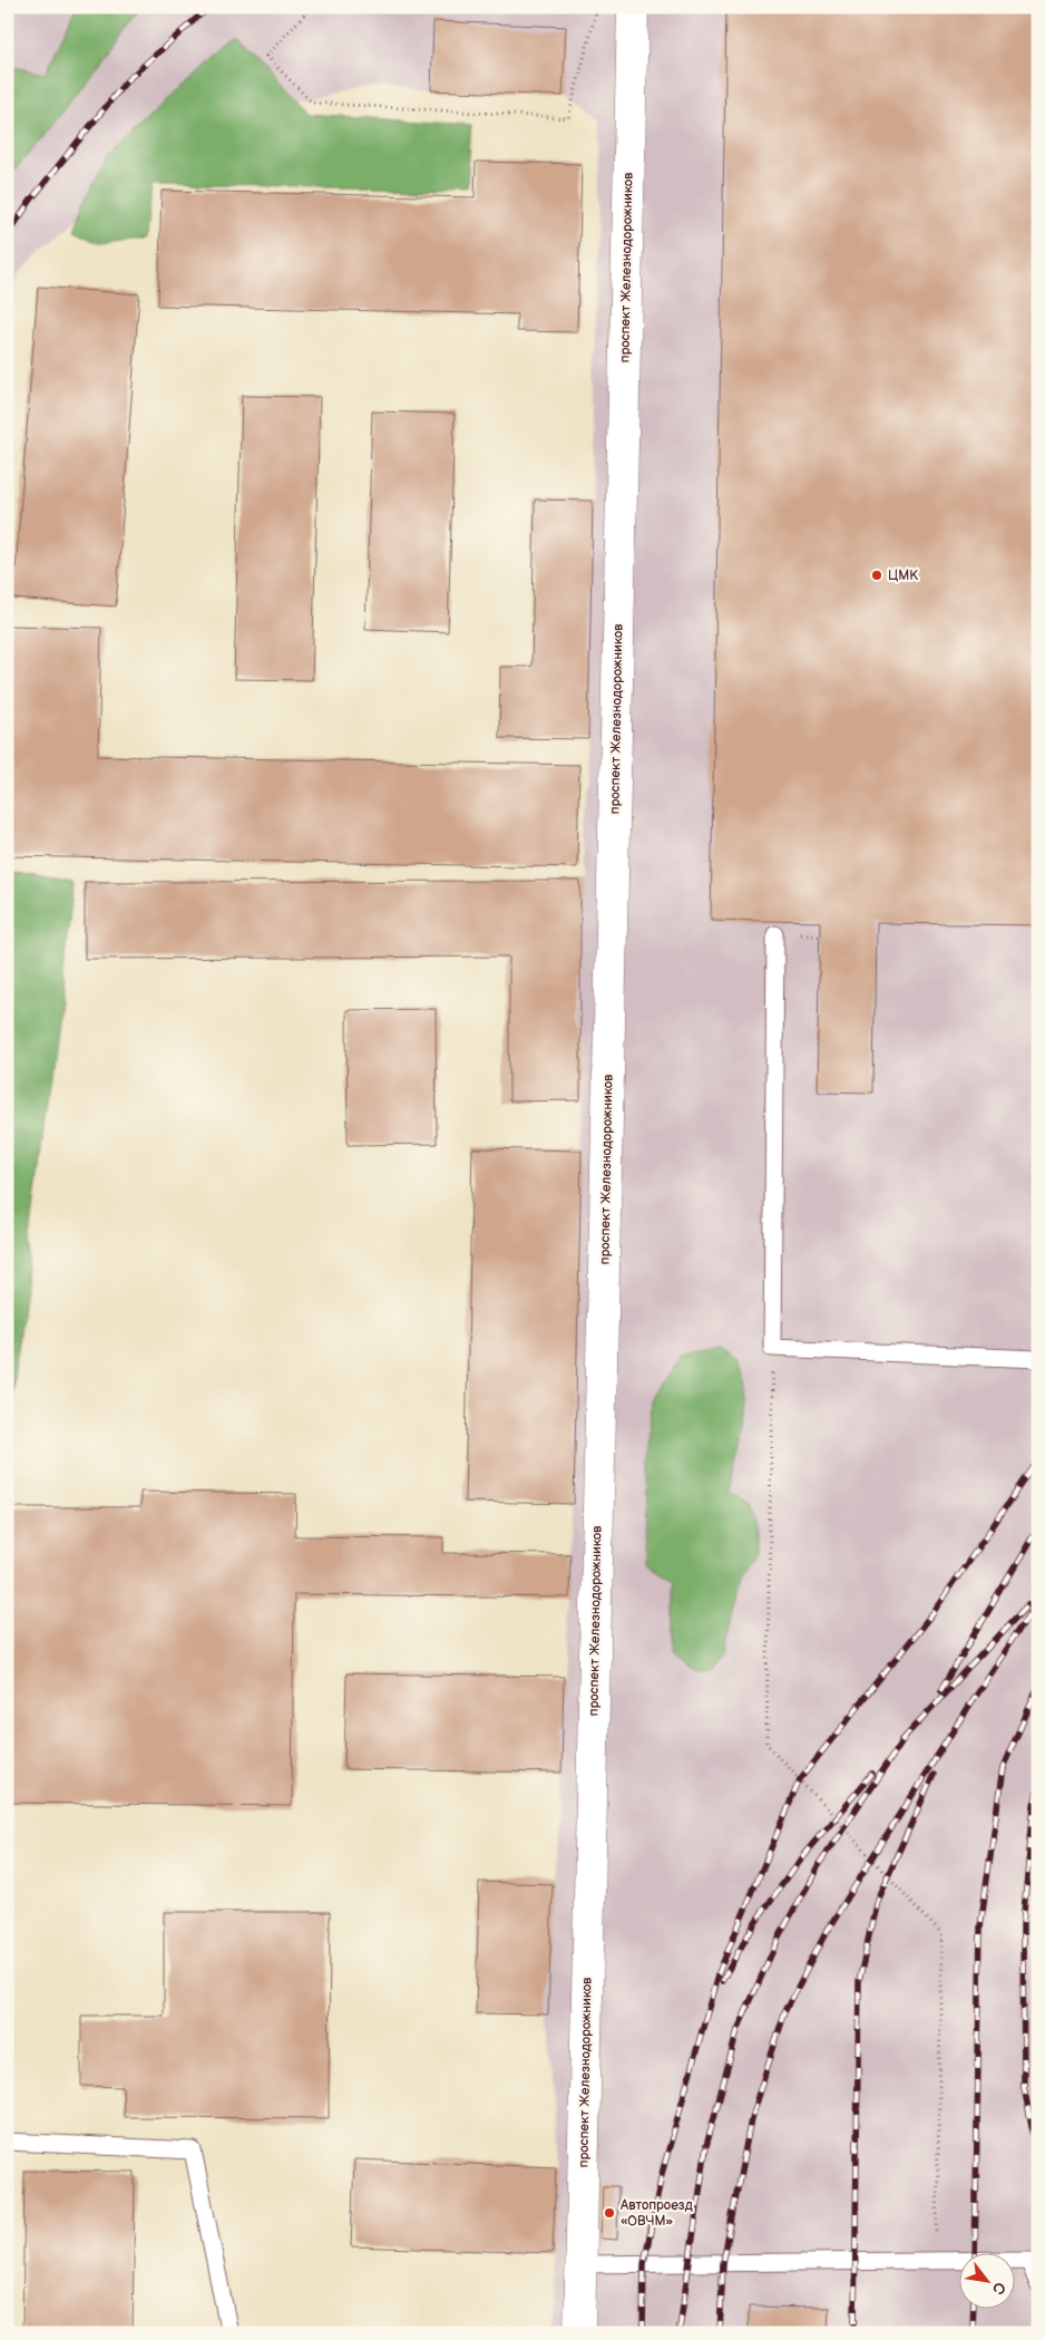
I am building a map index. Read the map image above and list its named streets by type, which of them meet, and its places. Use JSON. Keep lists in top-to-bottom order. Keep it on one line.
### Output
{"streets":{"street":["проспект Железнодорожников"]},"places":["ЦМК","Автопроезд «ОВЧМ»"],"north":"bottom right"}
